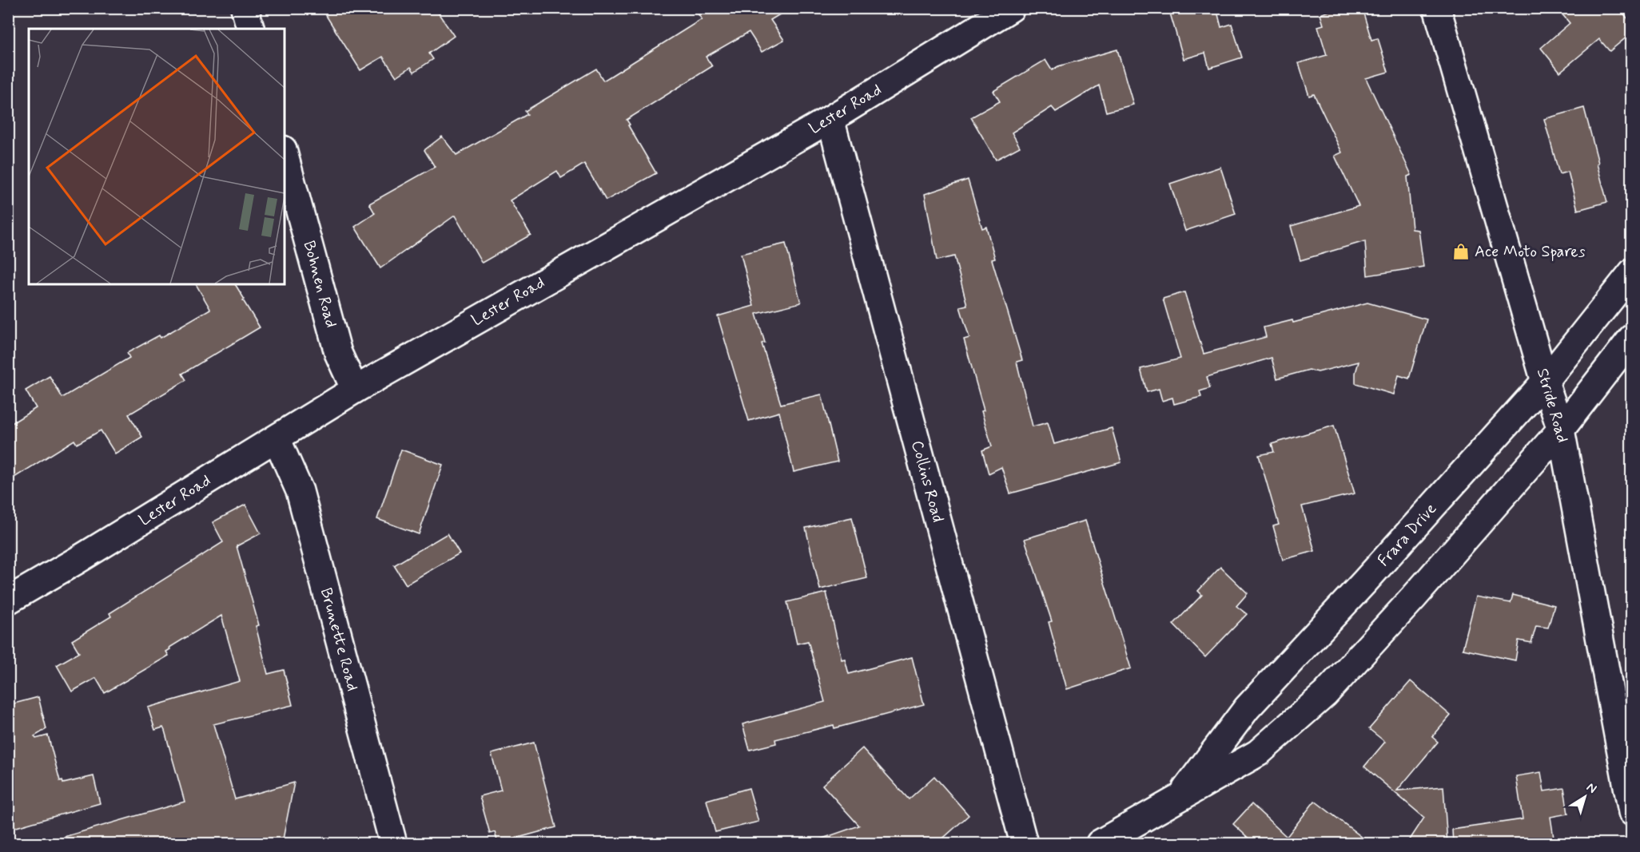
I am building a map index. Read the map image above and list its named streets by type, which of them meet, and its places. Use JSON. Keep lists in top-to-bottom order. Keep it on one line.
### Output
{"streets":{"street":["Lester Road","Bohnen Road","Stride Road","Collins Road","Frara Drive","Brunette Road"]},"crossings":[["Lester Road","Bohnen Road"],["Lester Road","Collins Road"],["Lester Road","Brunette Road"],["Stride Road","Frara Drive"]],"places":{"shop":["Ace Moto Spares"]},"north":"top right"}
